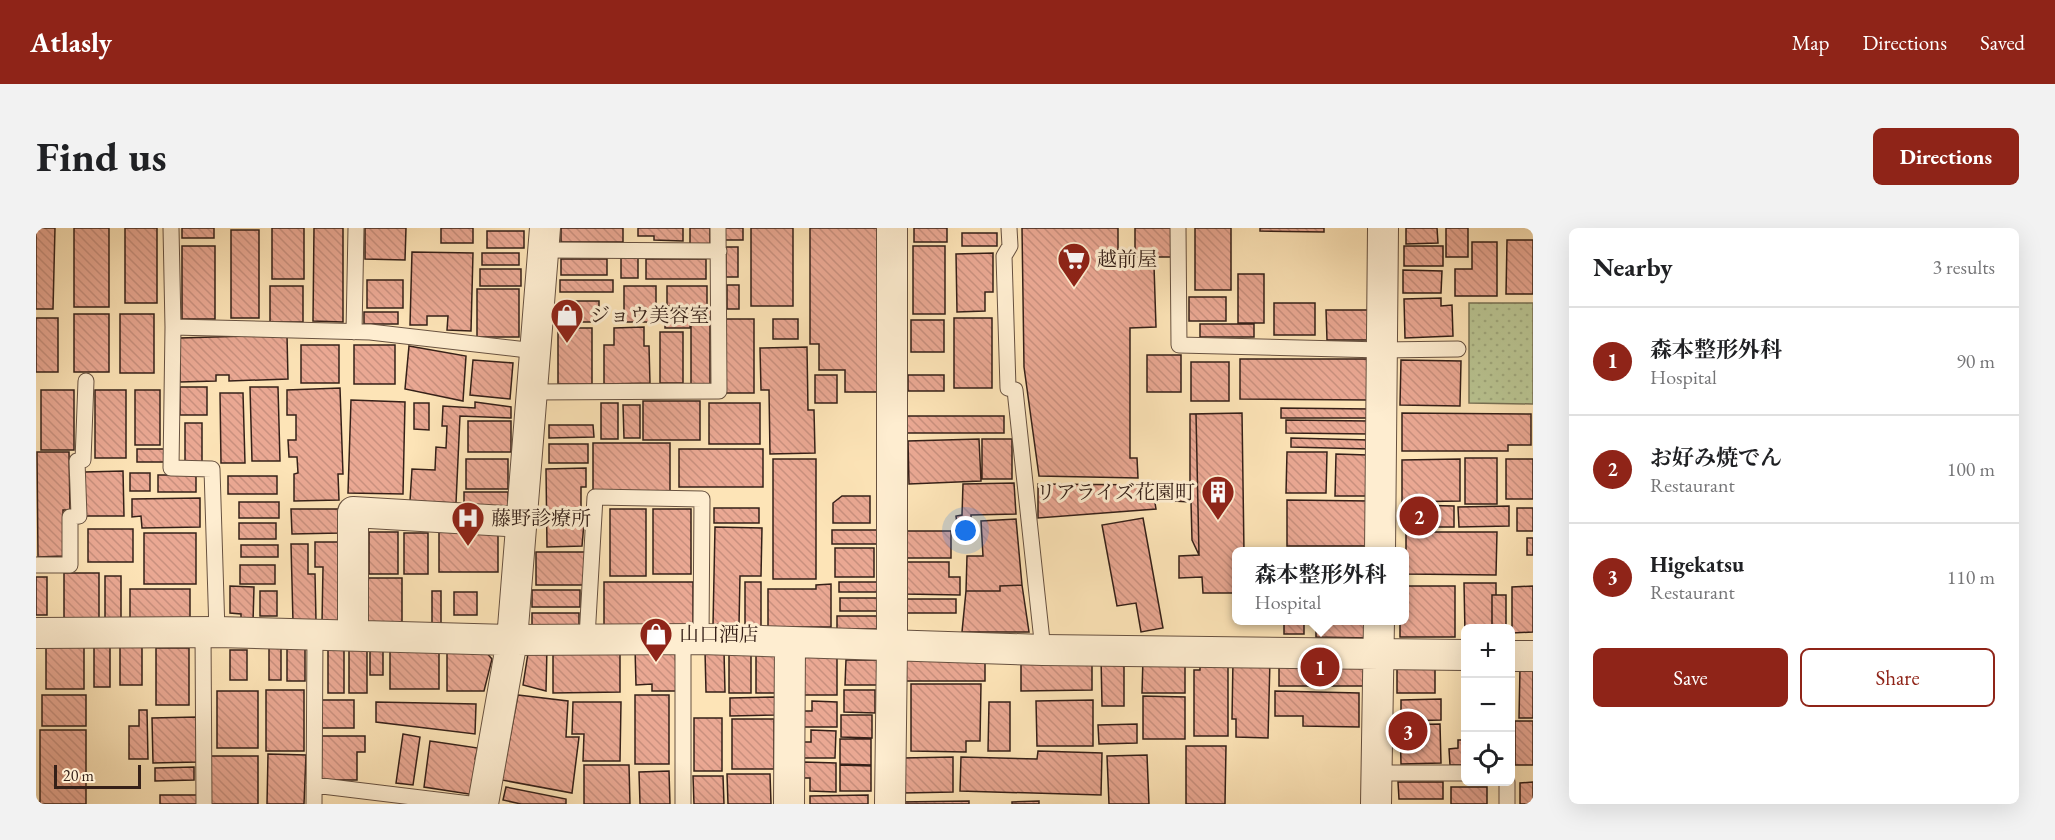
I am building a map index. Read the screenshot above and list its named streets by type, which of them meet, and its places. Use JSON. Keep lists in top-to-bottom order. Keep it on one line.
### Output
{"places":{"supermarket":["越前屋"],"shop":["ジョウ美容室","山口酒店"],"building":["リアライズ花園町"],"hospital":["藤野診療所"]},"scale_bar":"20 m","page":{"header":"Atlasly","nav":["Map","Directions","Saved"],"buttons":["Directions",["Save","Share"]],"title":"Find us","heading":["Nearby","3 results"],"list":[{"mark":"1","name":"森本整形外科","note":"Hospital","value":"90 m"},{"mark":"2","name":"お好み焼でん","note":"Restaurant","value":"100 m"},{"mark":"3","name":"Higekatsu","note":"Restaurant","value":"110 m"}],"pins":["2","1","3"],"popup":["森本整形外科","Hospital"],"map_buttons":["+","−"],"scale":"20 m"}}
